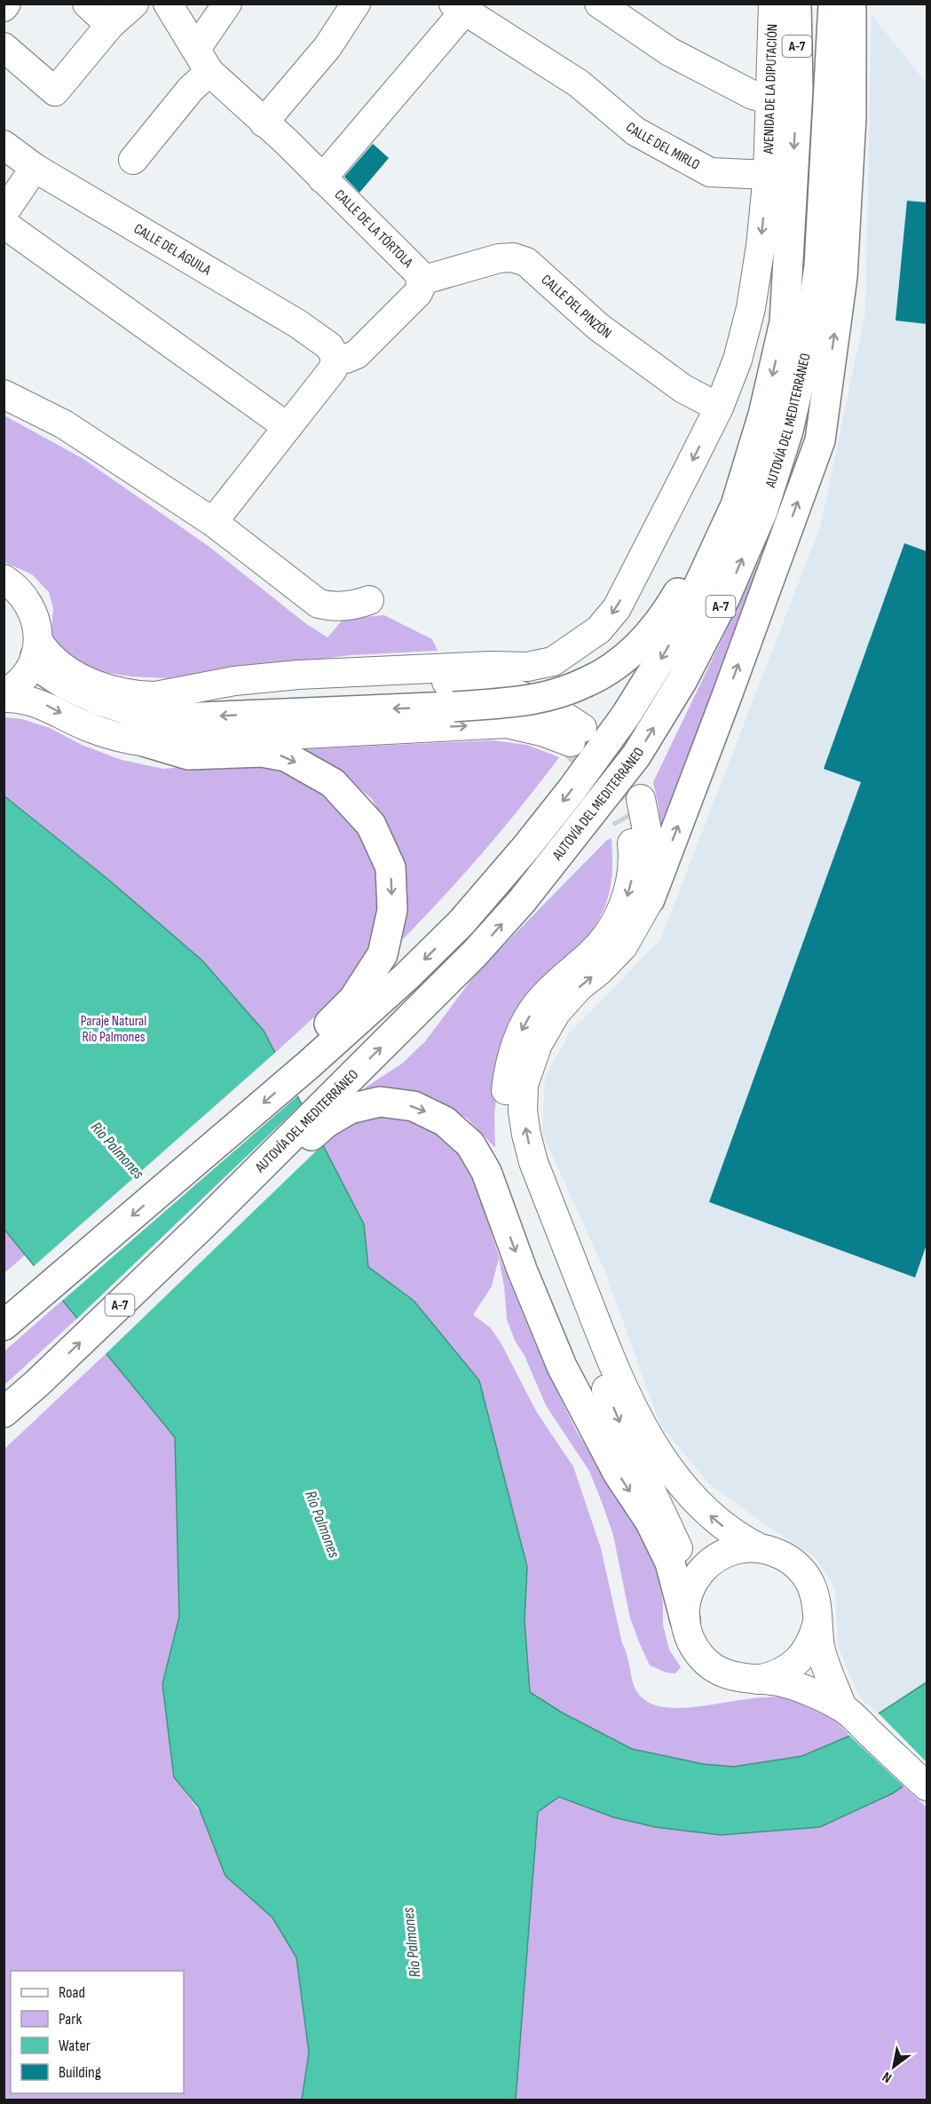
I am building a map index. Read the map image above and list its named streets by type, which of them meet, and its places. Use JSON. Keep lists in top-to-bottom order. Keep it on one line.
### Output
{"streets":{"highway":["A-7","AUTOVÍA DEL MEDITERRÁNEO"],"street":["AVENIDA DE LA DIPUTACIÓN","CALLE DEL MIRLO","CALLE DE LA TÓRTOLA","CALLE DEL ÁGUILA","CALLE DEL PINZÓN"]},"crossings":[["A-7","AUTOVÍA DEL MEDITERRÁNEO"],["AVENIDA DE LA DIPUTACIÓN","CALLE DEL MIRLO"],["CALLE DE LA TÓRTOLA","CALLE DEL ÁGUILA"],["CALLE DE LA TÓRTOLA","CALLE DEL PINZÓN"]],"water":["Rio Palmones"],"parks":["Paraje Natural Río Palmones"],"legend":["Road","Park","Water","Building"],"north":"bottom left"}
